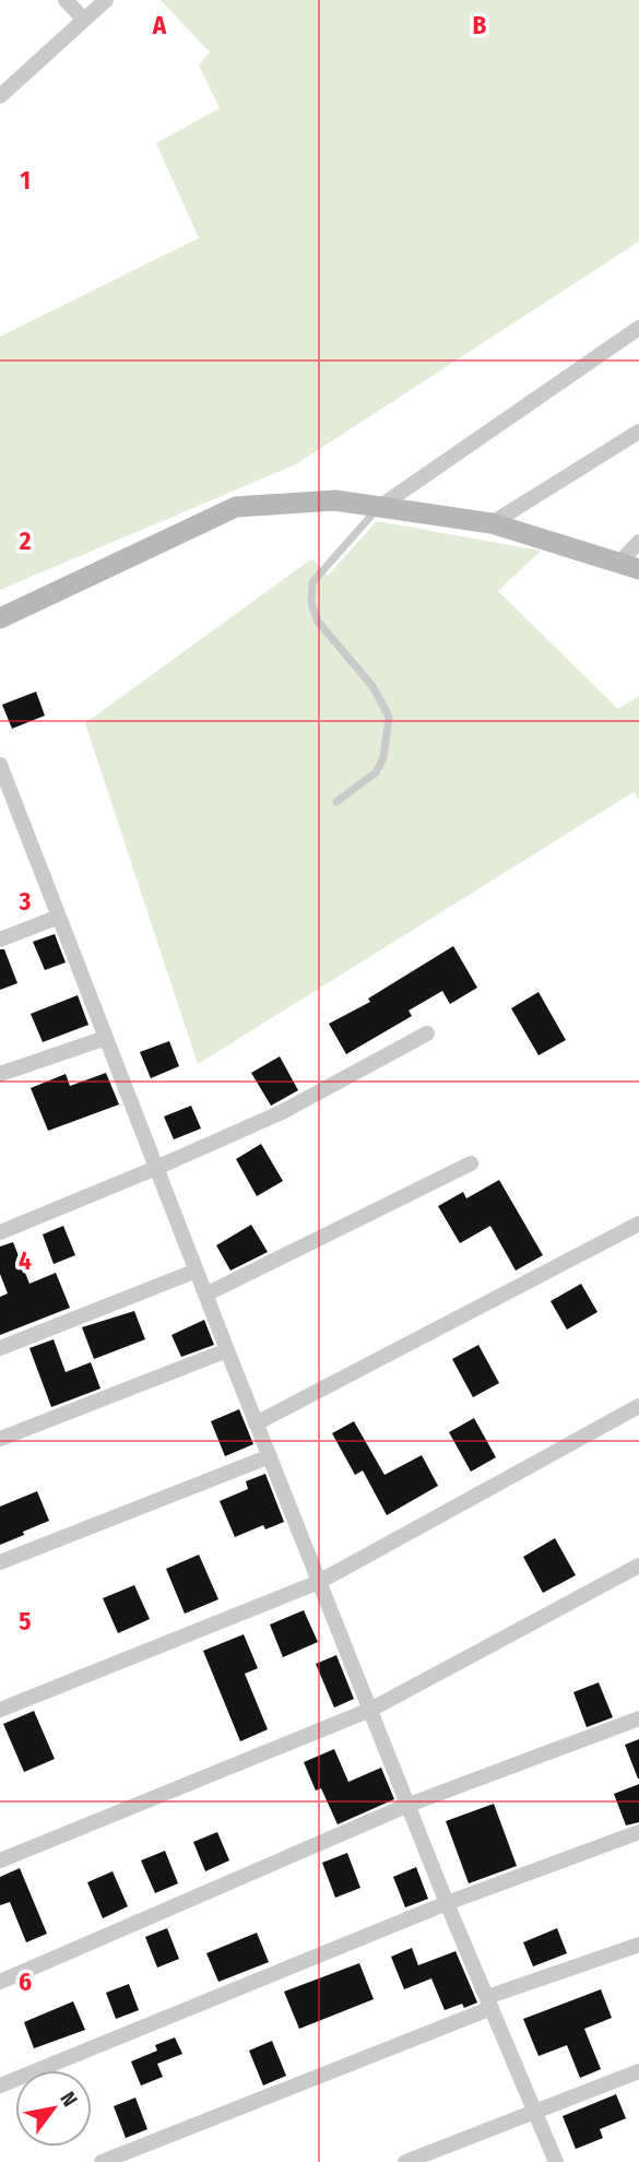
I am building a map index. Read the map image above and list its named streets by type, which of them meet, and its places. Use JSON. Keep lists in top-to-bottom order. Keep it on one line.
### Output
{"north":"top right","grid":{"columns":["A","B"],"rows":["1","2","3","4","5","6"]}}
